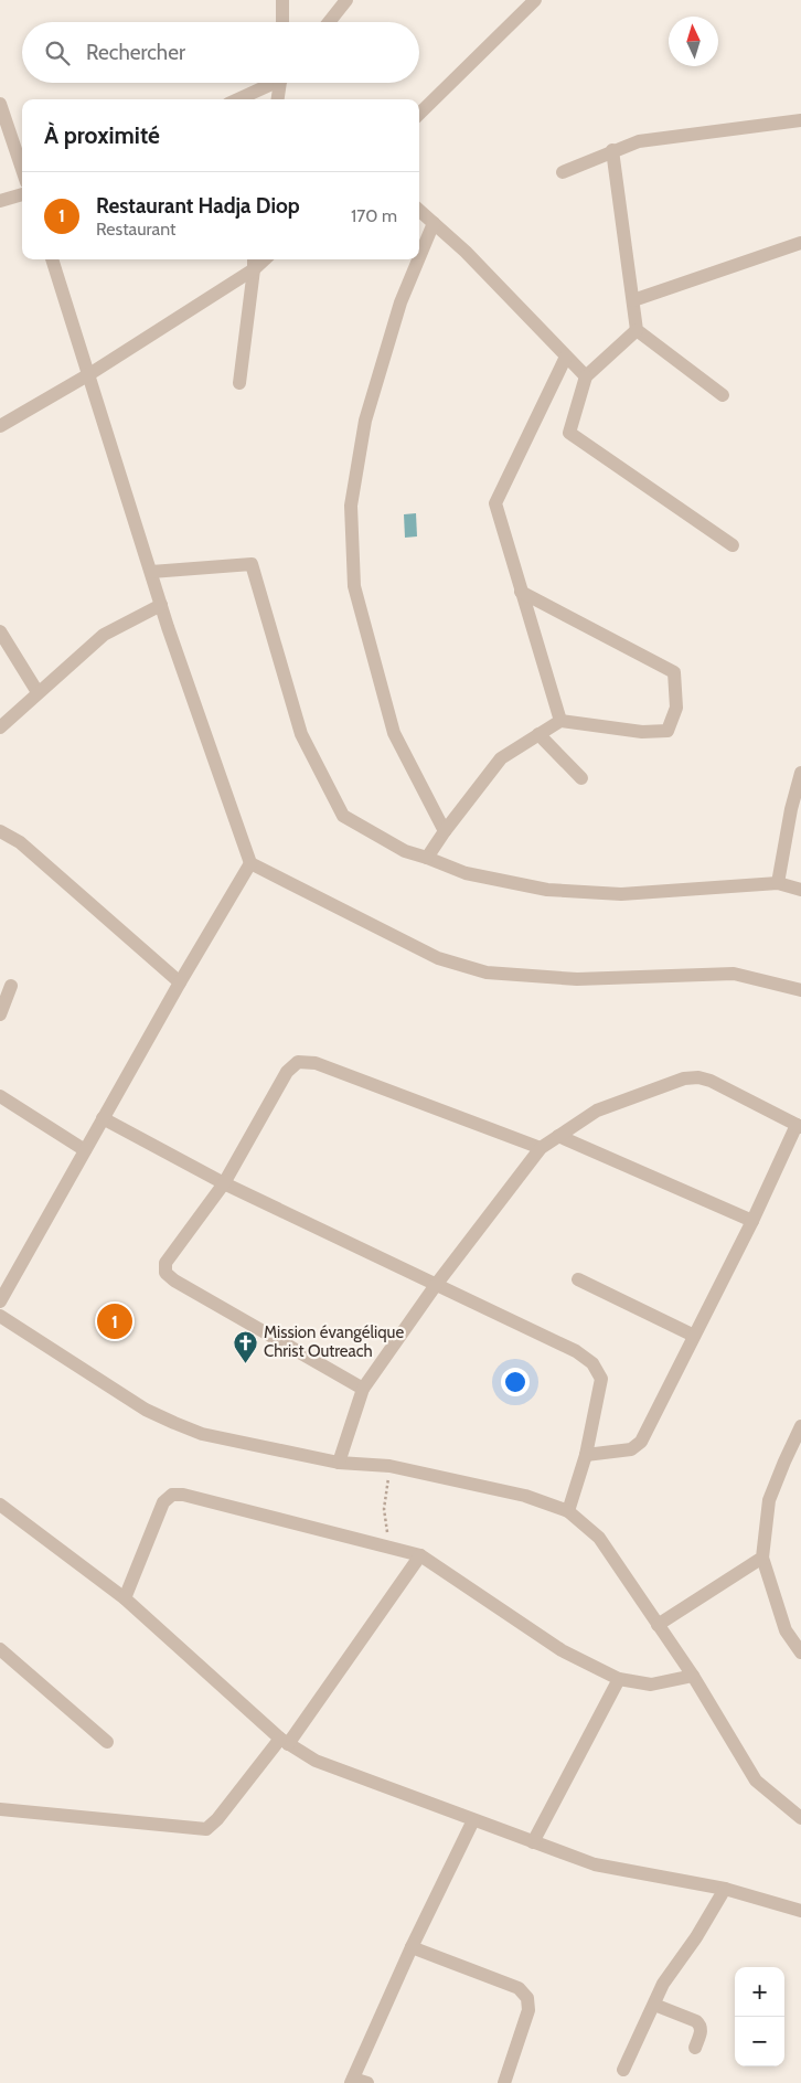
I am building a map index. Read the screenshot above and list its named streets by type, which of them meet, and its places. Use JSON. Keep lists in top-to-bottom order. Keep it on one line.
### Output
{"places":{"church":["Mission évangélique Christ Outreach"]},"north":"top","page":{"search":"Rechercher","heading":"À proximité","list":[{"mark":"1","name":"Restaurant Hadja Diop","note":"Restaurant","value":"170 m"}],"pins":"1","map_buttons":["+","−"]}}
